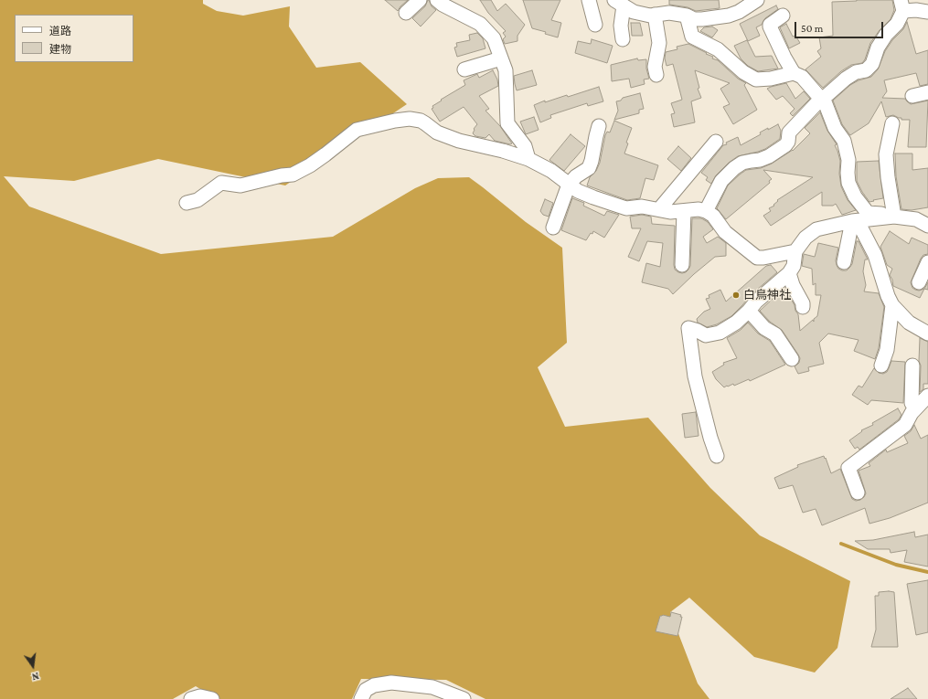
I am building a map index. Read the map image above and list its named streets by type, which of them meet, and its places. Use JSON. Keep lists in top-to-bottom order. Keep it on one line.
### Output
{"places":["白鳥神社"],"legend":["道路","建物"],"scale_bar":"50 m","north":"bottom"}
